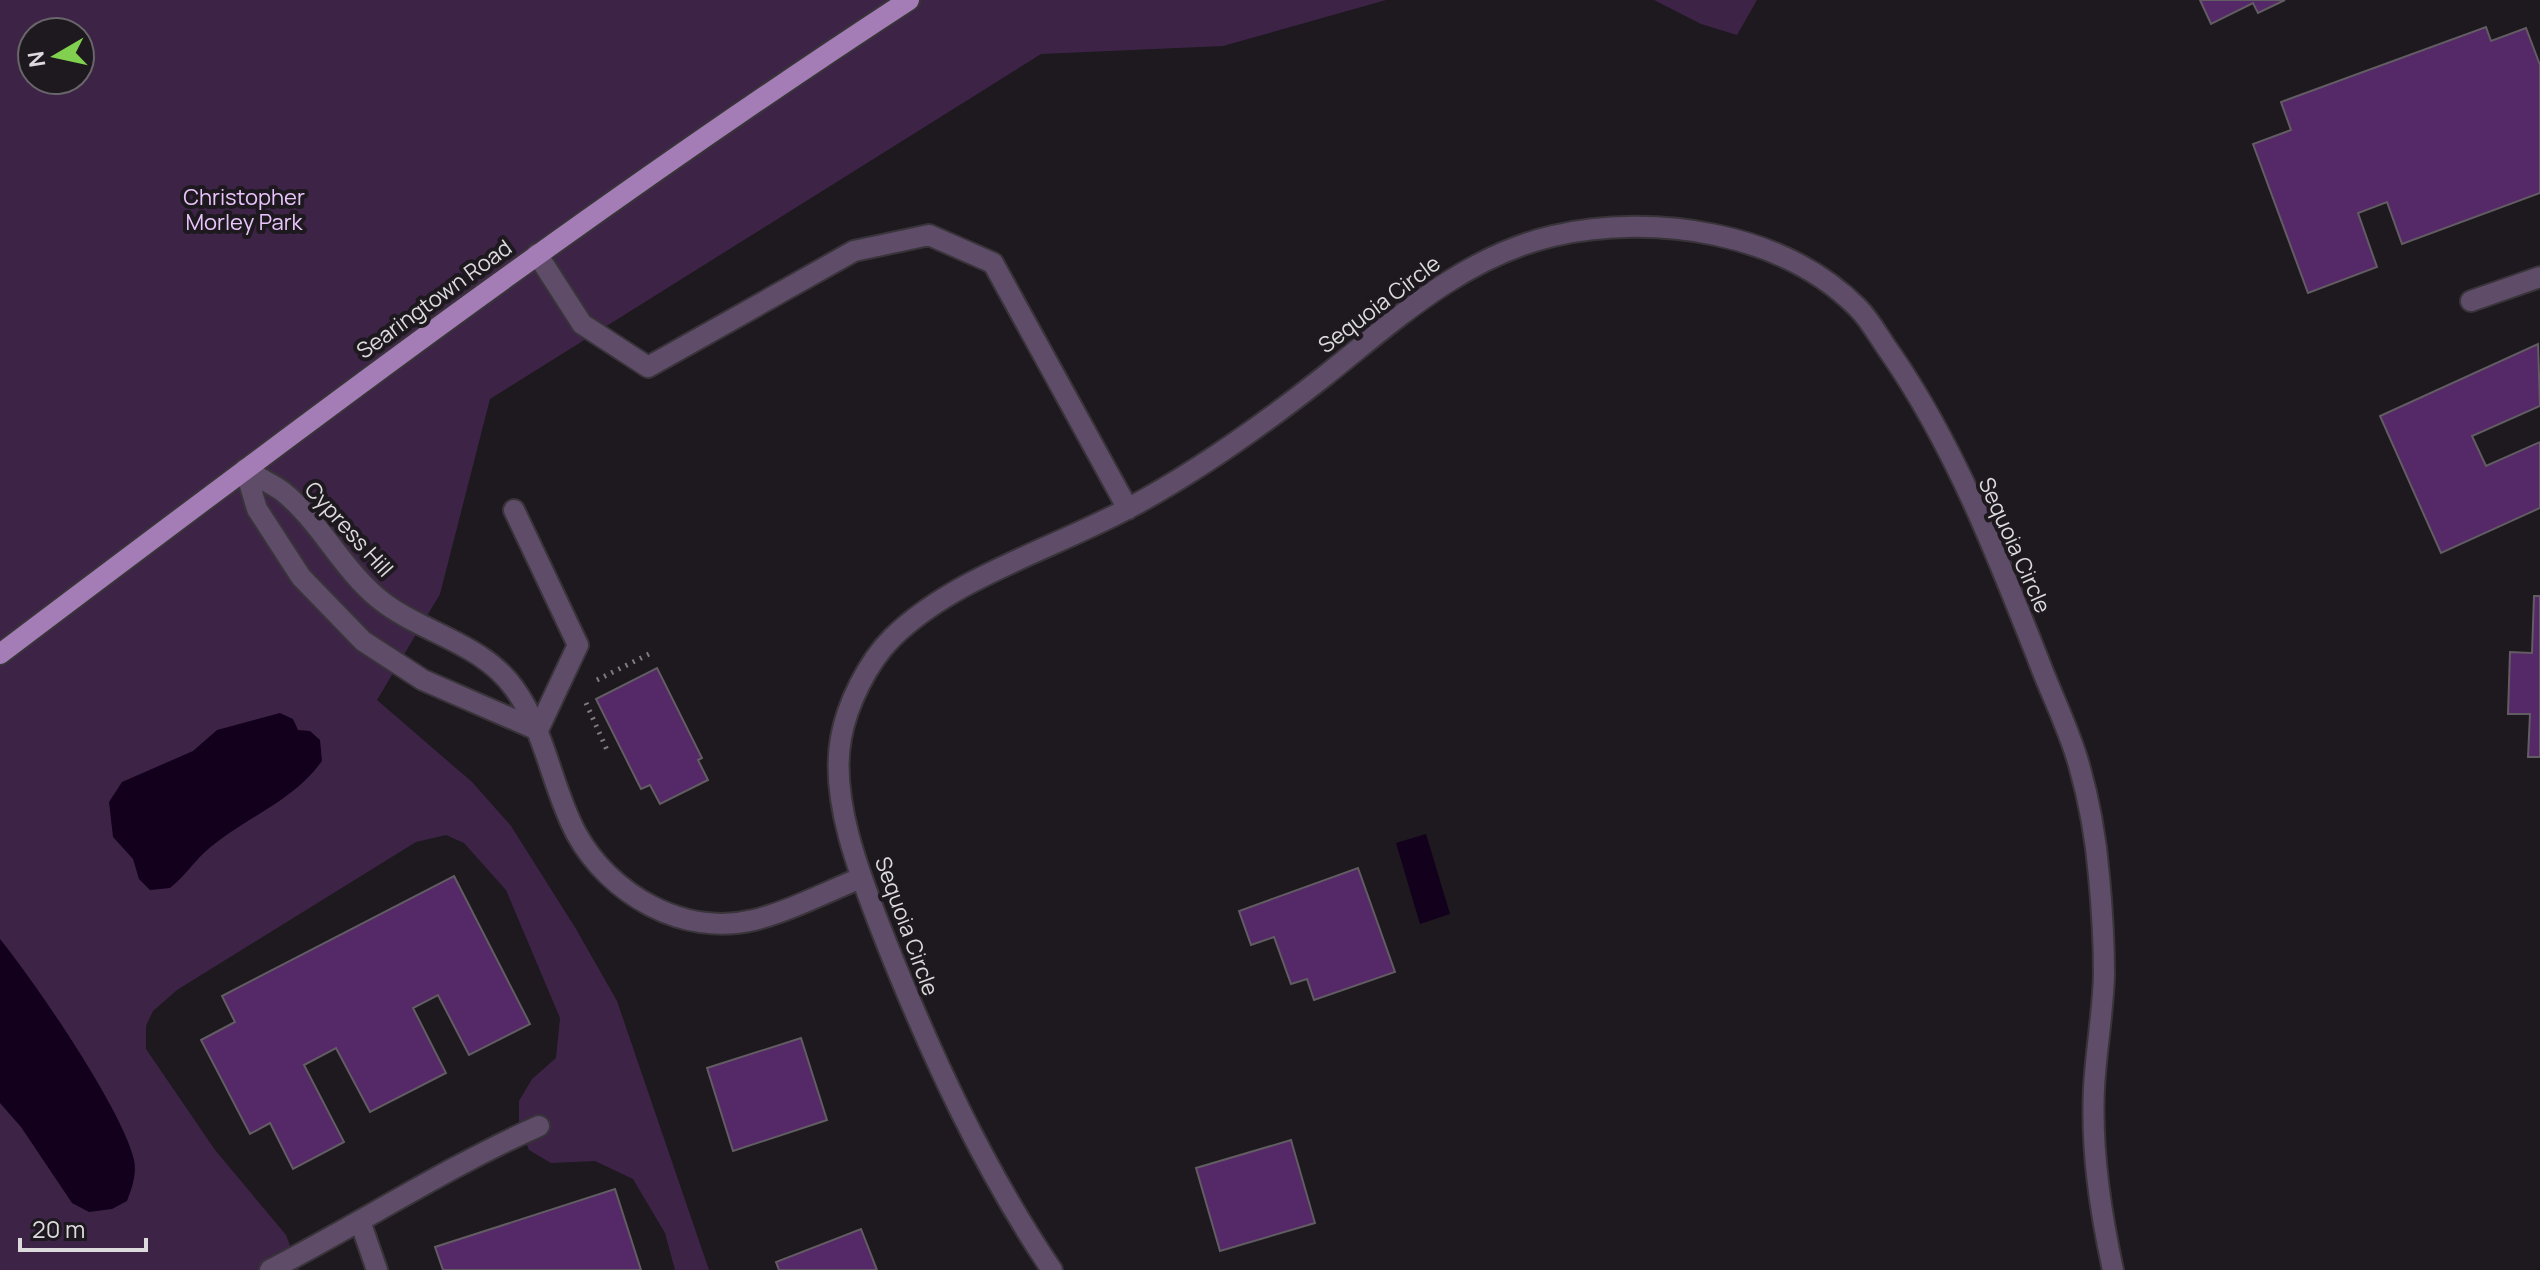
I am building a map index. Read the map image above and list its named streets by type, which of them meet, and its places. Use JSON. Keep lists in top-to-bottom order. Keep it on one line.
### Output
{"streets":{"main road":["Searingtown Road"],"street":["Sequoia Circle","Cypress Hill"]},"crossings":[["Searingtown Road","Cypress Hill"],["Sequoia Circle","Cypress Hill"]],"parks":["Christopher Morley Park"],"scale_bar":"20 m","north":"left"}
